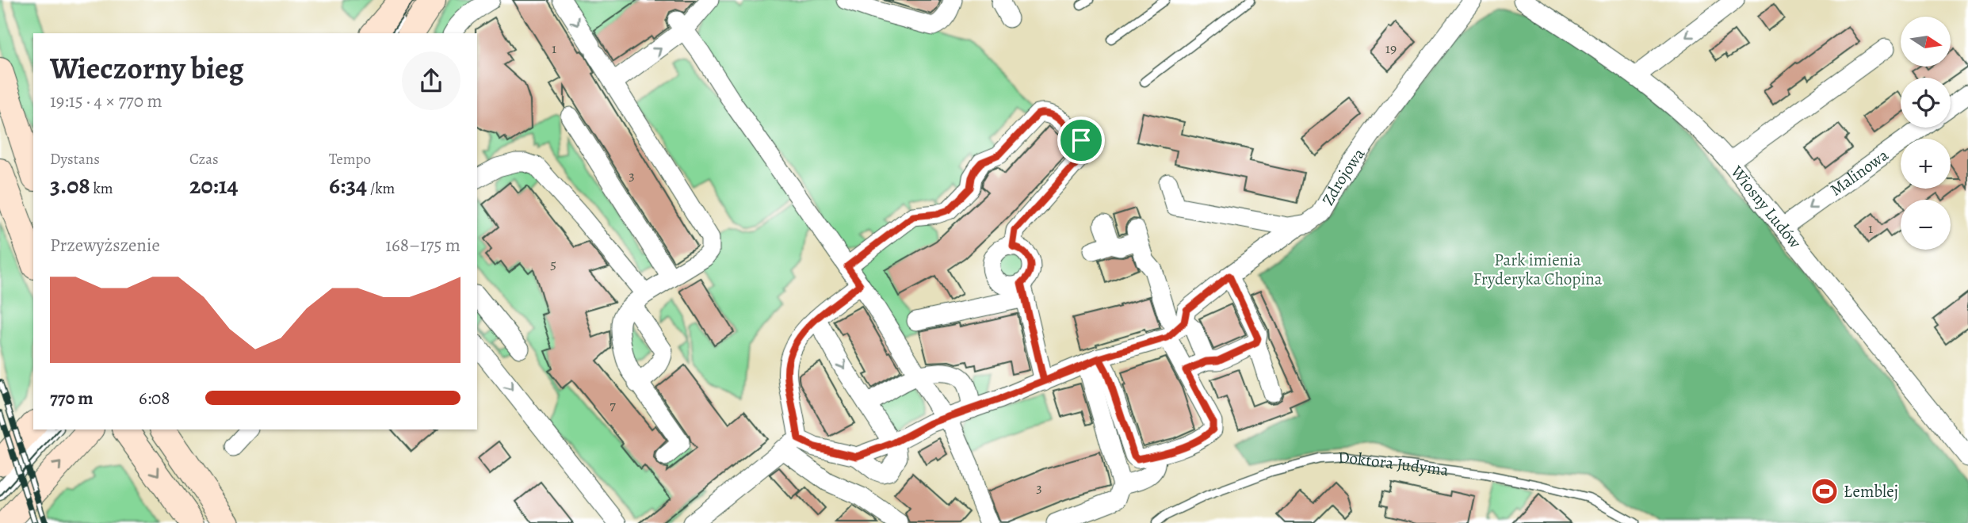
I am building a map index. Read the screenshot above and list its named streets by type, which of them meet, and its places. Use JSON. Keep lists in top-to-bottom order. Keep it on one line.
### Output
{"streets":{"street":["Malinowa","Zdrojowa","Wiosny Ludów"],"lane":["Doktora Judyma"]},"crossings":[["Malinowa","Wiosny Ludów"]],"parks":["Park imienia Fryderyka Chopina"],"places":{"sports":["Łemblej"]},"house_numbers":["1","19","3","1","5","7","3"],"north":"right","page":{"map_buttons":["+","−"],"heading":["Wieczorny bieg","19:15 · 4 × 770 m"],"stats":[["Dystans","3.08 km"],["Czas","20:14"],["Tempo","6:34 /km"]],"chart":["Przewyższenie","168–175 m"],"list":[{"name":"770 m","note":"6:08"}]}}
